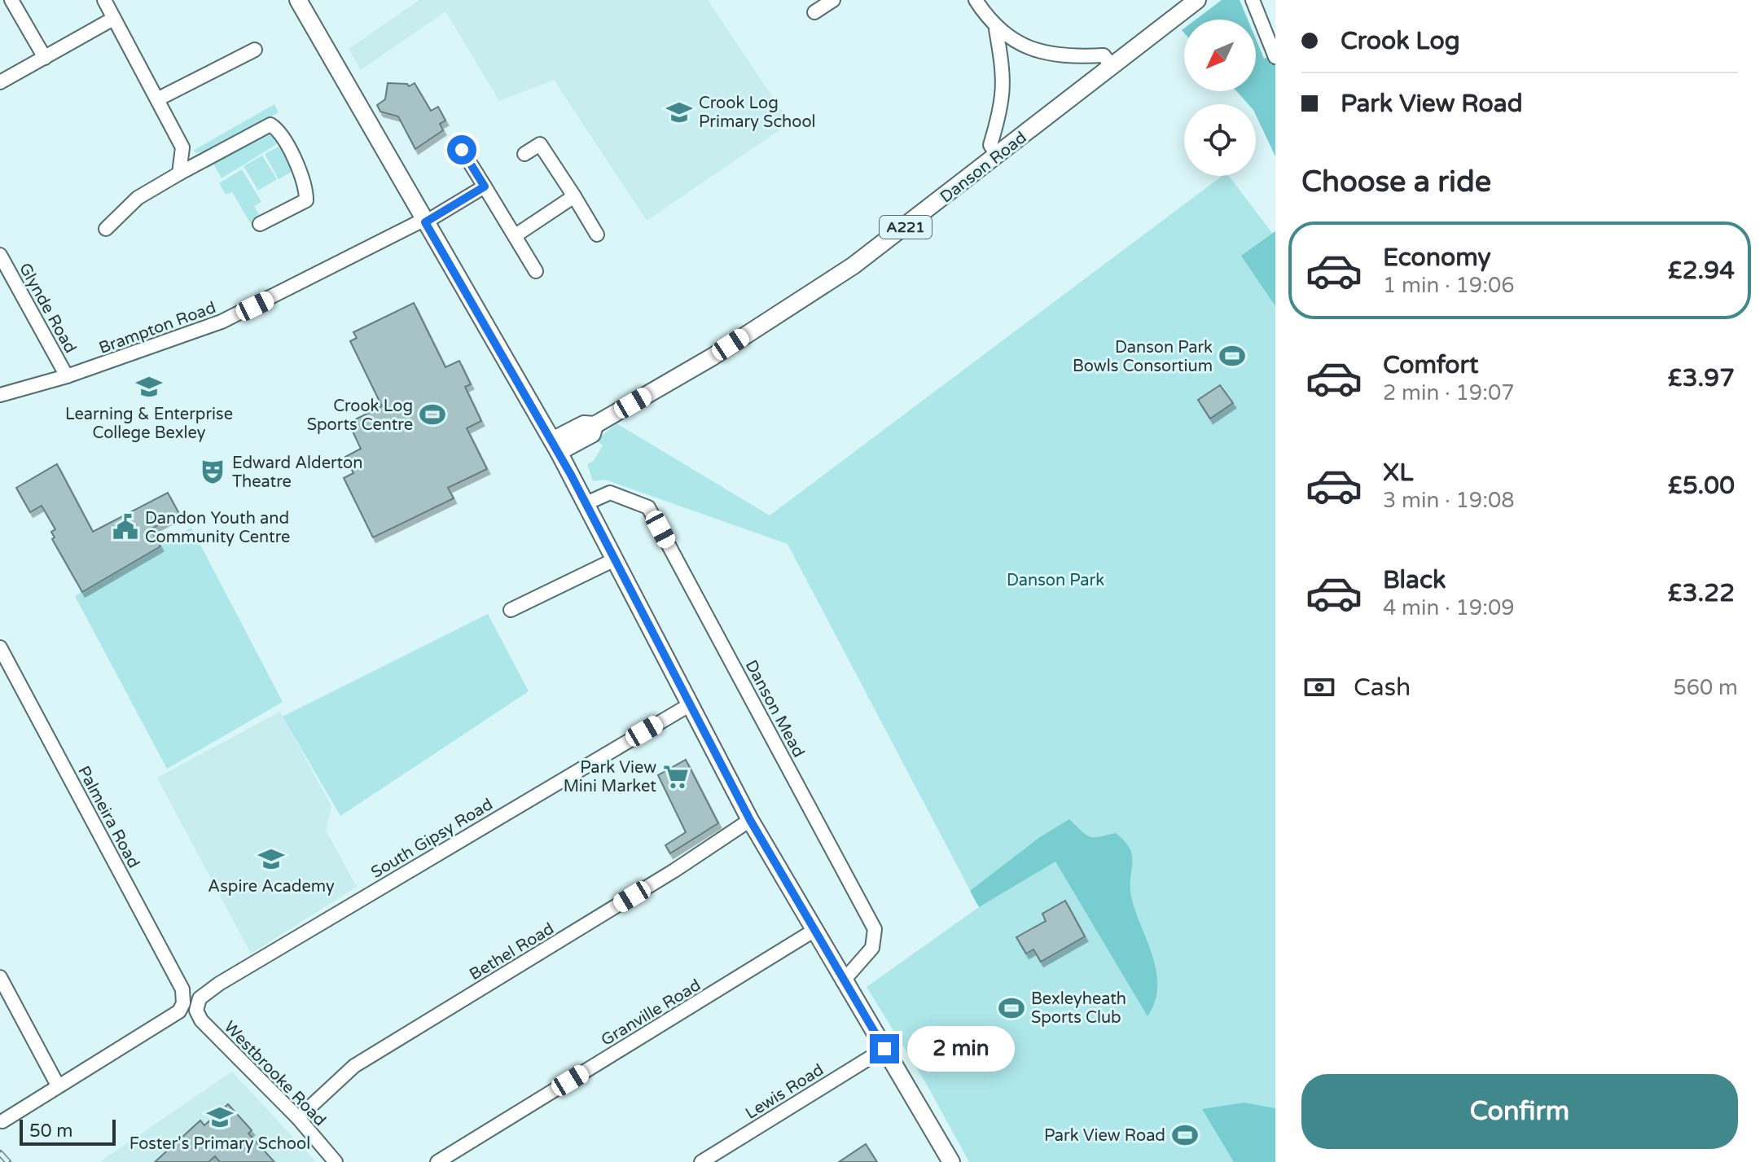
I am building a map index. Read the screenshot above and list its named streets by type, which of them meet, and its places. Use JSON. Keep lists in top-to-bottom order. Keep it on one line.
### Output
{"streets":{"main road":["Danson Road","A221"],"street":["Glynde Road","Brampton Road","Danson Mead","Palmeira Road","South Gipsy Road","Bethel Road","Granville Road","Westbrooke Road","Lewis Road"]},"crossings":[["Glynde Road","Brampton Road"],["Palmeira Road","South Gipsy Road"],["Palmeira Road","Westbrooke Road"],["South Gipsy Road","Westbrooke Road"],["Bethel Road","Westbrooke Road"]],"parks":["Danson Park"],"places":{"school or university":["Crook Log Primary School","Learning & Enterprise College Bexley","Aspire Academy","Foster's Primary School"],"sports":["Danson Park Bowls Consortium","Crook Log Sports Centre","Bexleyheath Sports Club","Park View Road"],"theatre":["Edward Alderton Theatre"],"public building":["Dandon Youth and Community Centre"],"supermarket":["Park View Mini Market"]},"scale_bar":"50 m","north":"bottom left","page":{"banner":["Crook Log","Park View Road"],"heading":"Choose a ride","list":[{"name":"Economy","note":"1 min · 19:06","value":"£2.94"},{"name":"Comfort","note":"2 min · 19:07","value":"£3.97"},{"name":"XL","note":"3 min · 19:08","value":"£5.00"},{"name":"Black","note":"4 min · 19:09","value":"£3.22"}],"pay":["Cash","560 m"],"bubble":"2 min","buttons":"Confirm","scale":"50 m"}}
